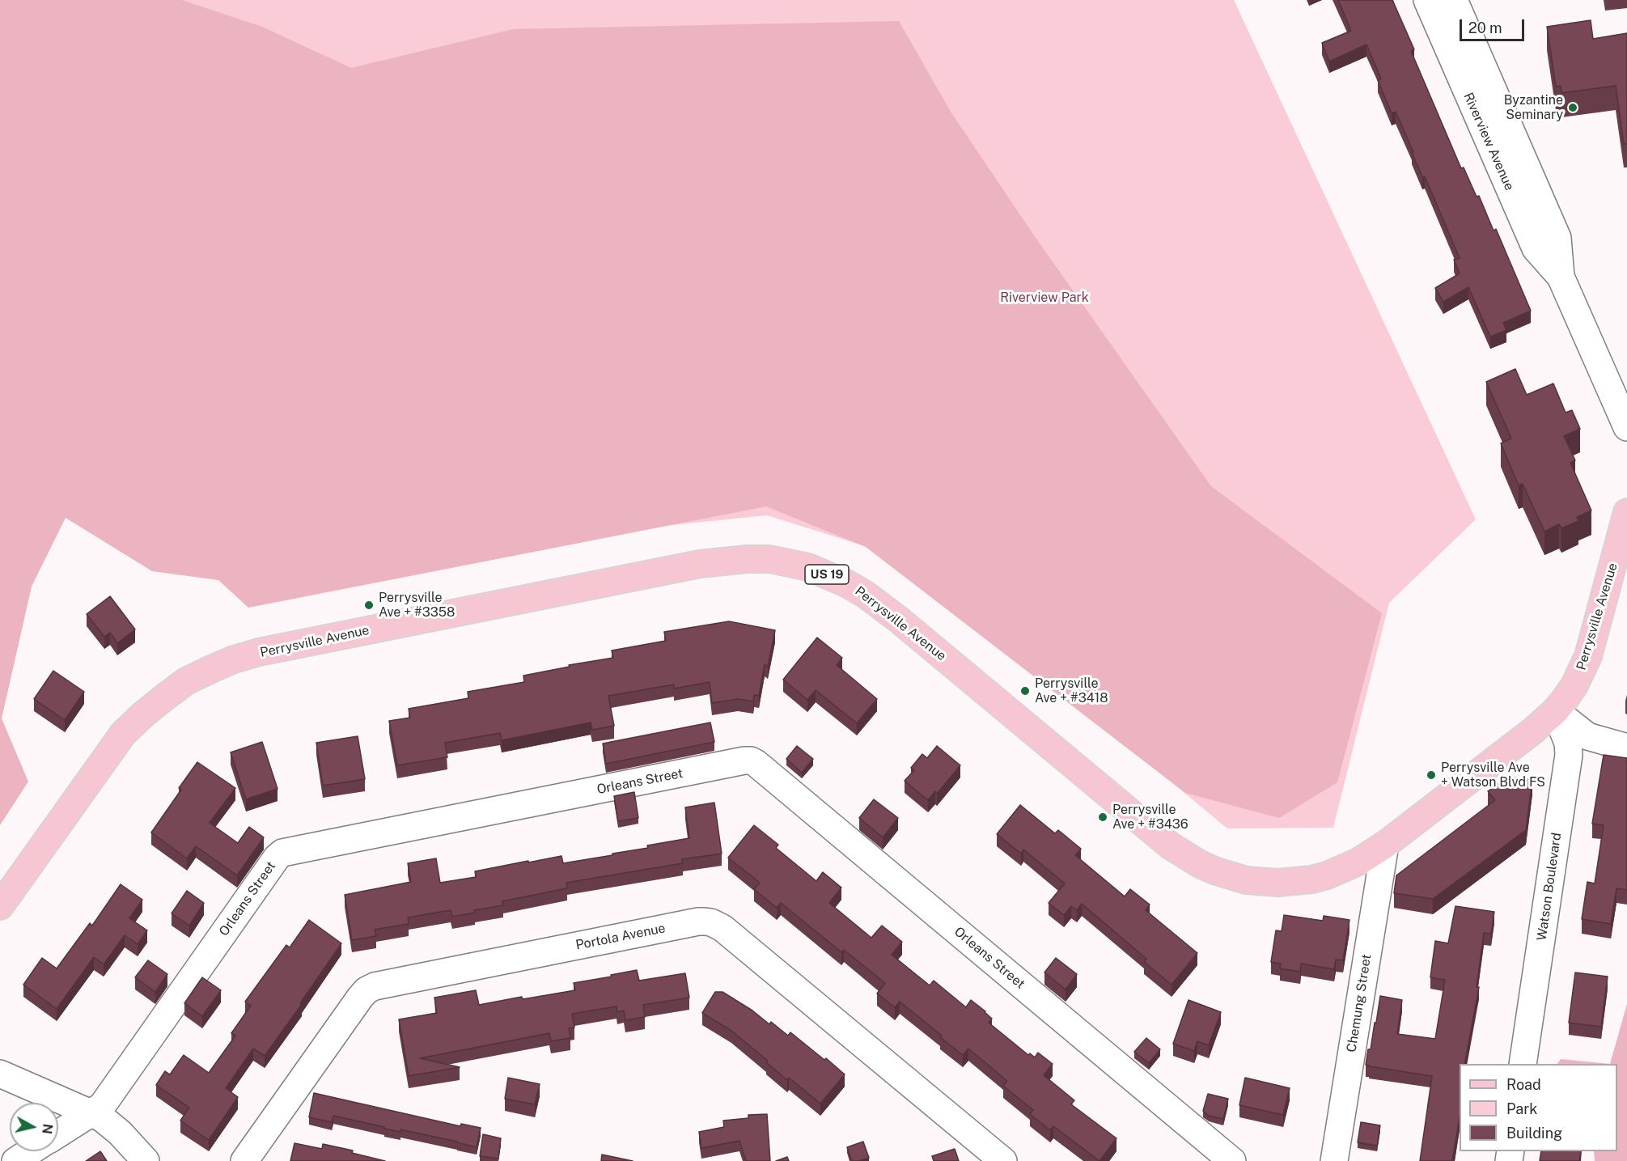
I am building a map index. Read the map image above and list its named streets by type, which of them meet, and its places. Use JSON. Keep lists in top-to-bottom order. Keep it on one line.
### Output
{"streets":{"main road":["US 19","Perrysville Avenue"],"street":["Riverview Avenue","Orleans Street","Watson Boulevard","Portola Avenue","Chemung Street"]},"crossings":[["Perrysville Avenue","Watson Boulevard"],["Perrysville Avenue","Chemung Street"]],"parks":["Riverview Park"],"places":["Byzantine Seminary","Perrysville Ave + #3358","Perrysville Ave + #3418","Perrysville Ave + Watson Blvd FS","Perrysville Ave + #3436"],"legend":["Road","Park","Building"],"scale_bar":"20 m","north":"right"}
